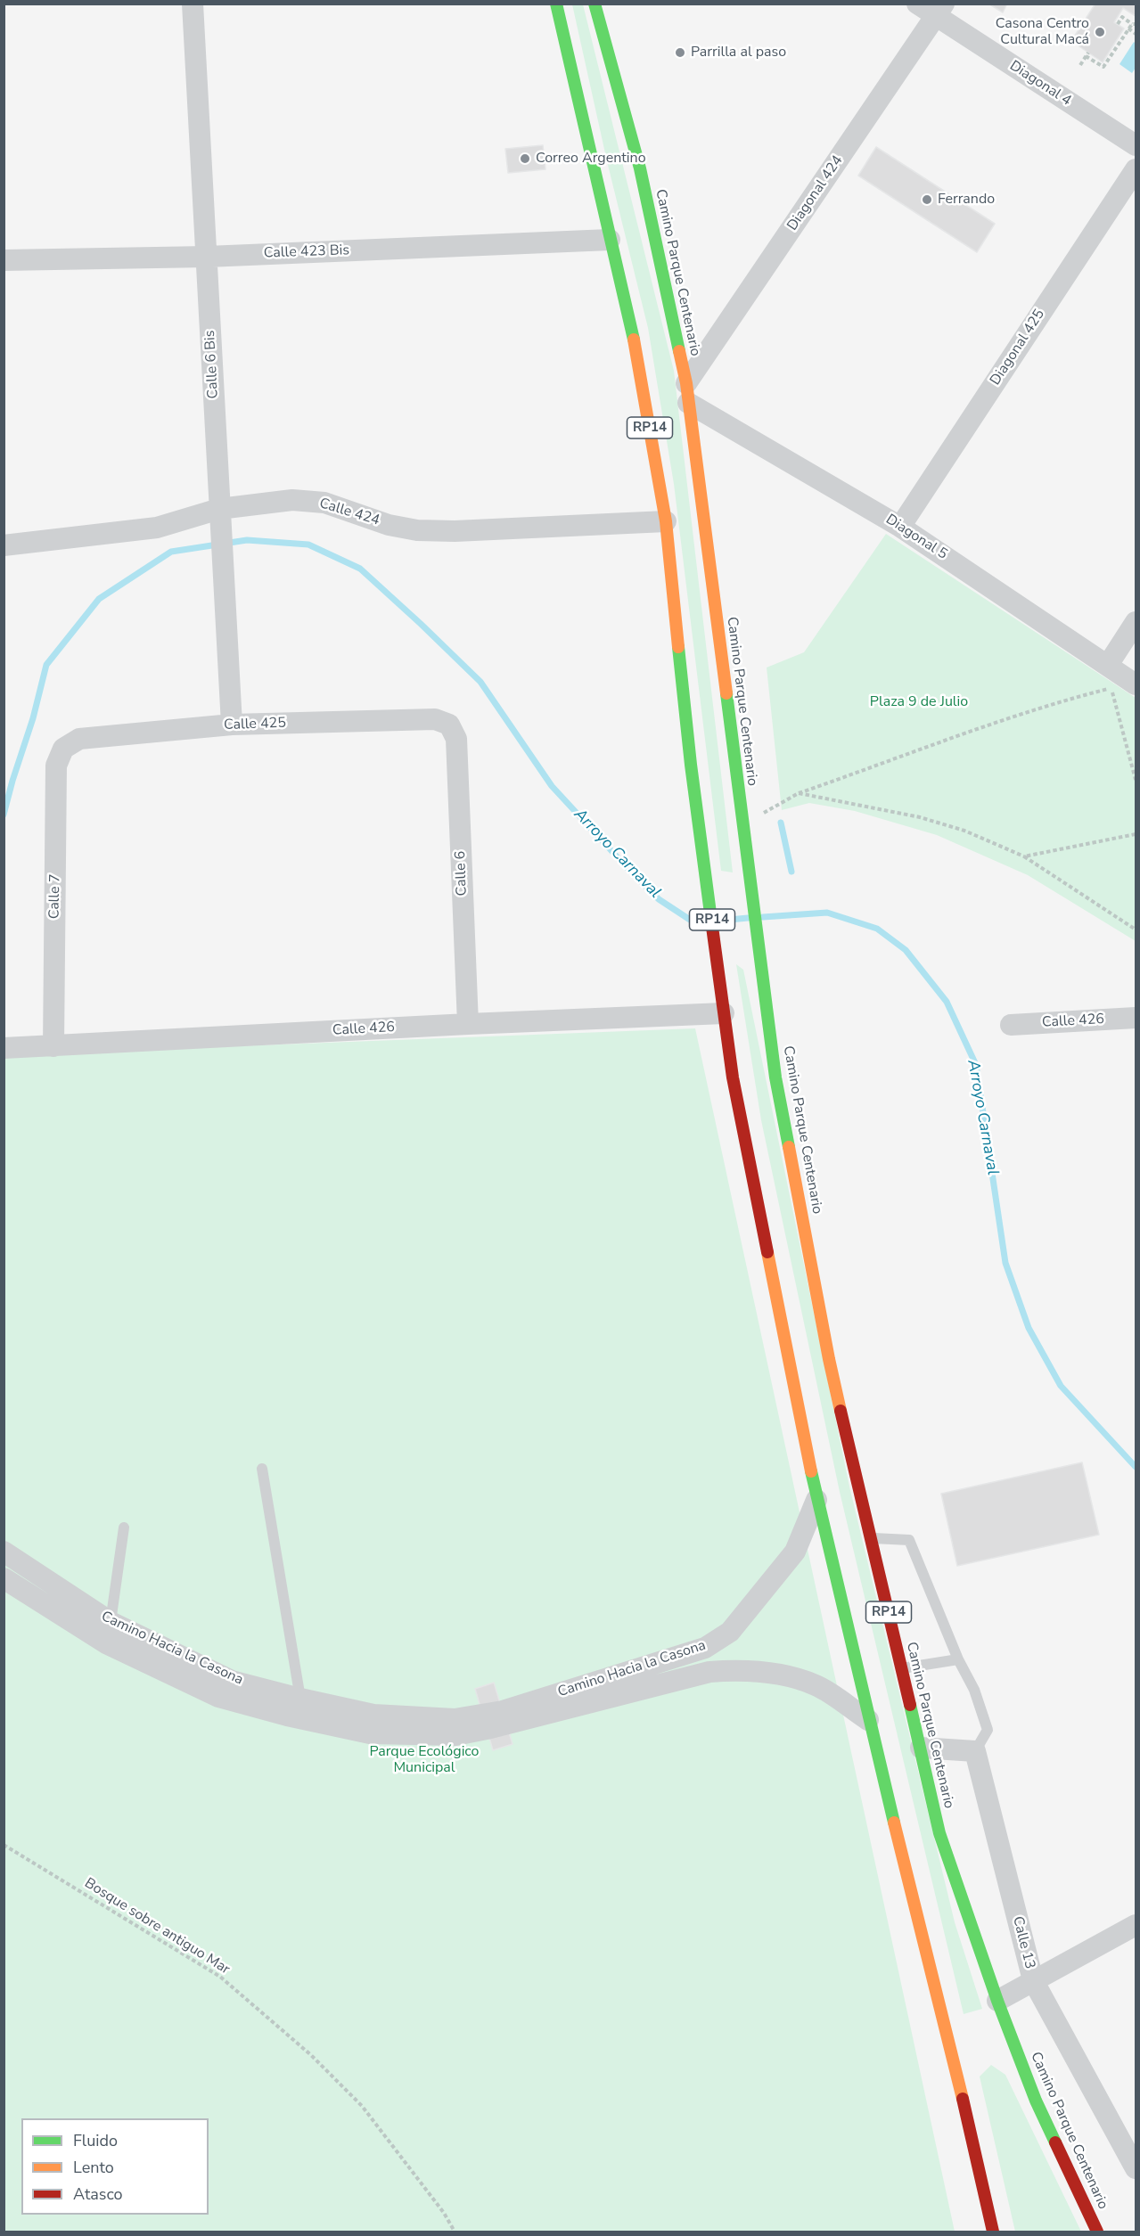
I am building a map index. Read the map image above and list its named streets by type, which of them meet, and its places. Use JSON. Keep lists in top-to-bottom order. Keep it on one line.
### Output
{"streets":{"main road":["Camino Parque Centenario","RP14"],"street":["Diagonal 4","Diagonal 424","Calle 423 Bis","Diagonal 425","Calle 6 Bis","Calle 424","Diagonal 5","Calle 425","Calle 6","Calle 7","Calle 426","Camino Hacia la Casona","Calle 13"],"path":["Bosque sobre antiguo Mar"]},"crossings":[["Diagonal 4","Diagonal 424"],["Diagonal 424","Camino Parque Centenario"],["Diagonal 424","Diagonal 5"],["Calle 423 Bis","Calle 6 Bis"],["Calle 423 Bis","RP14"],["Camino Parque Centenario","Diagonal 5"],["Diagonal 425","Diagonal 5"],["Calle 6 Bis","Calle 424"],["Calle 6 Bis","Calle 425"],["RP14","Calle 424"],["RP14","Calle 426"],["RP14","Camino Hacia la Casona"],["Calle 425","Calle 6"],["Calle 425","Calle 7"],["Calle 6","Calle 426"],["Calle 7","Calle 426"]],"water":["Arroyo Carnaval"],"parks":["Plaza 9 de Julio","Parque Ecológico Municipal"],"places":["Casona Centro Cultural Macá","Parrilla al paso","Correo Argentino","Ferrando"],"legend":["Fluido","Lento","Atasco"]}
